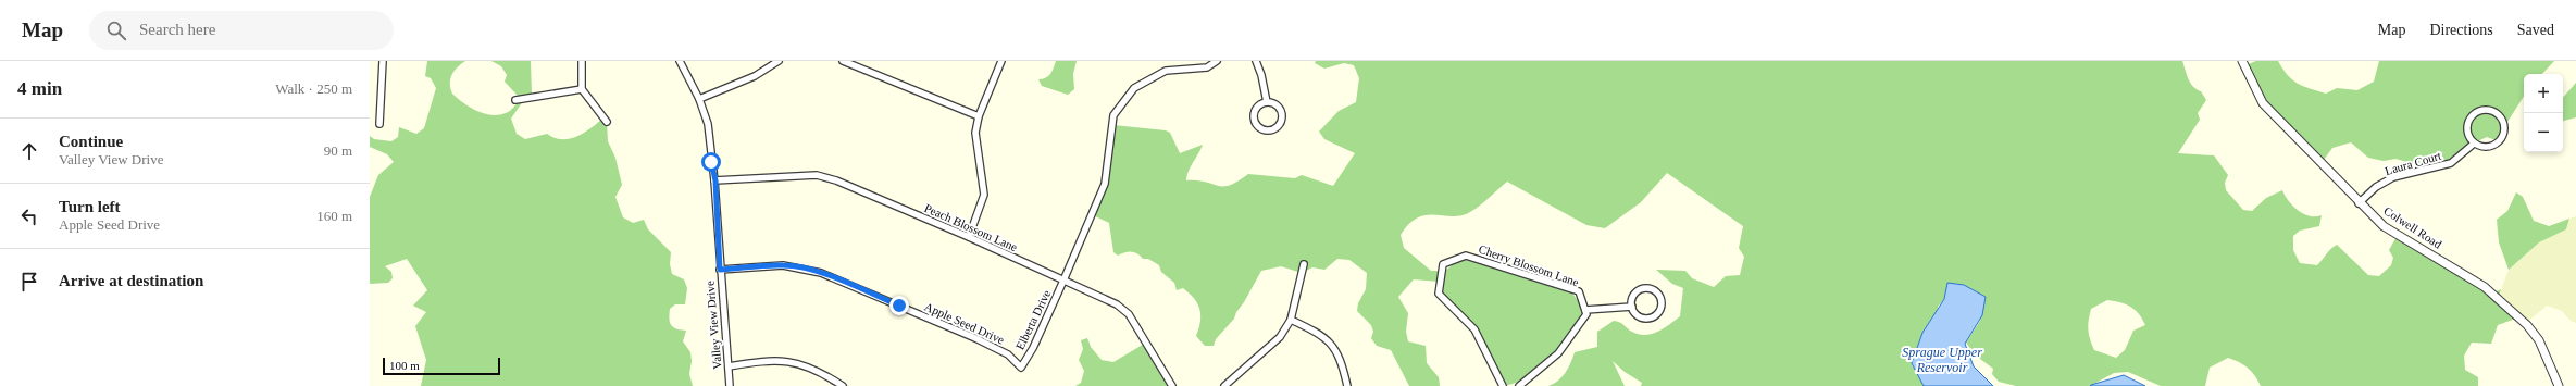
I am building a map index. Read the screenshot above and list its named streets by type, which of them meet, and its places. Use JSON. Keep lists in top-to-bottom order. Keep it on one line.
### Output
{"streets":{"street":["Laura Court","Peach Blossom Lane","Colwell Road","Cherry Blossom Lane","Elberta Drive","Apple Seed Drive","Valley View Drive"]},"crossings":[["Laura Court","Colwell Road"],["Peach Blossom Lane","Elberta Drive"],["Peach Blossom Lane","Valley View Drive"],["Elberta Drive","Apple Seed Drive"],["Apple Seed Drive","Valley View Drive"]],"water":["Sprague Upper Reservoir"],"scale_bar":"100 m","page":{"header":"Map","search":"Search here","nav":["Map","Directions","Saved"],"heading":["4 min","Walk · 250 m"],"map_buttons":["+","−"],"list":[["Continue","Valley View Drive","90 m"],["Turn left","Apple Seed Drive","160 m"],"Arrive at destination"],"scale":"100 m"}}
